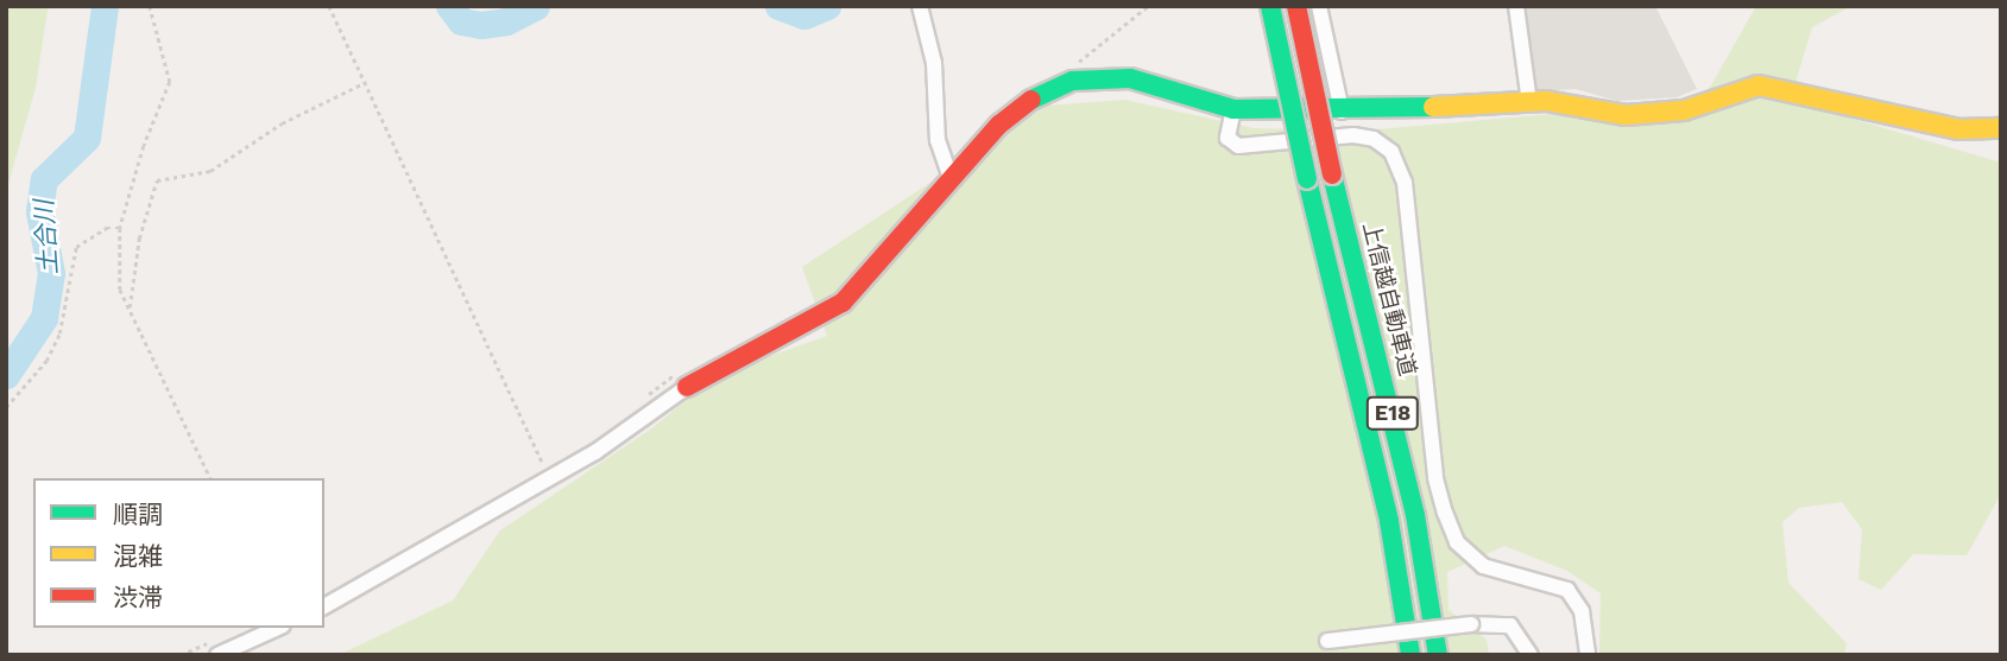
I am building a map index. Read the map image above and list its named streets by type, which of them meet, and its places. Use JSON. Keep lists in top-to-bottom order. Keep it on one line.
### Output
{"streets":{"main road":["上信越自動車道","E18"]},"water":["土合川"],"legend":["順調","混雑","渋滞"]}
